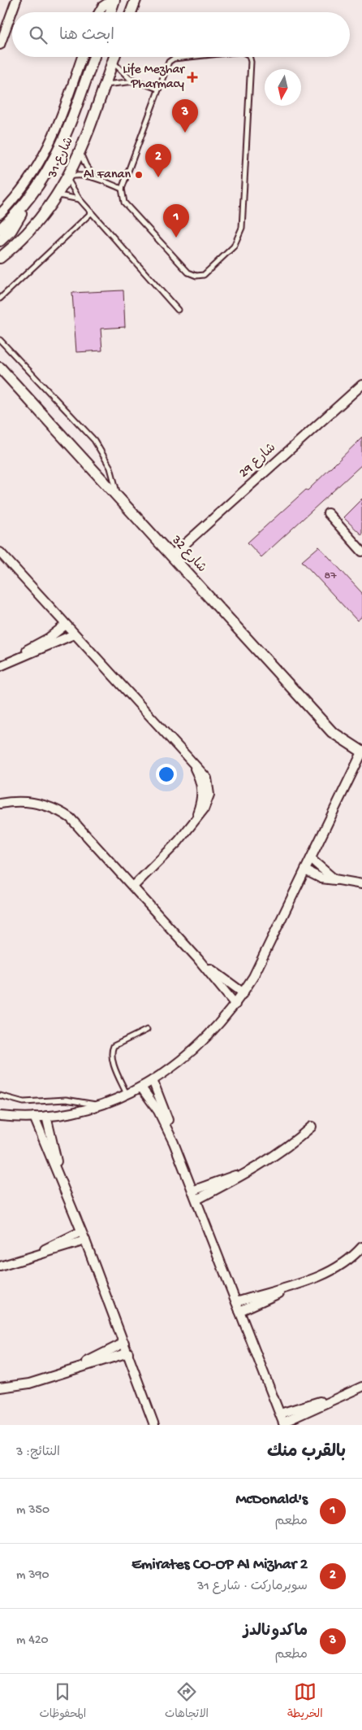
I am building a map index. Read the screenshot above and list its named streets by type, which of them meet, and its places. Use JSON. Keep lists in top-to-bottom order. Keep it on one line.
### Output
{"streets":{"street":["شارع 31","شارع 29","شارع 32"]},"crossings":[["شارع 29","شارع 32"]],"places":{"health":["Life Mezhar Pharmacy"],"other":["Al Fanan"]},"house_numbers":["87"],"north":"bottom","page":{"search":"ابحث هنا","pins":["3","2","1"],"heading":["بالقرب منك","النتائج: 3"],"list":[{"mark":"1","name":"McDonald's","note":"مطعم","value":"350 m"},{"mark":"2","name":"Emirates CO-OP Al Mizhar 2","note":"سوبرماركت · شارع 31","value":"390 m"},{"mark":"3","name":"ماكدونالدز","note":"مطعم","value":"420 m"}],"nav":["الخريطة","الاتجاهات","المحفوظات"]}}
